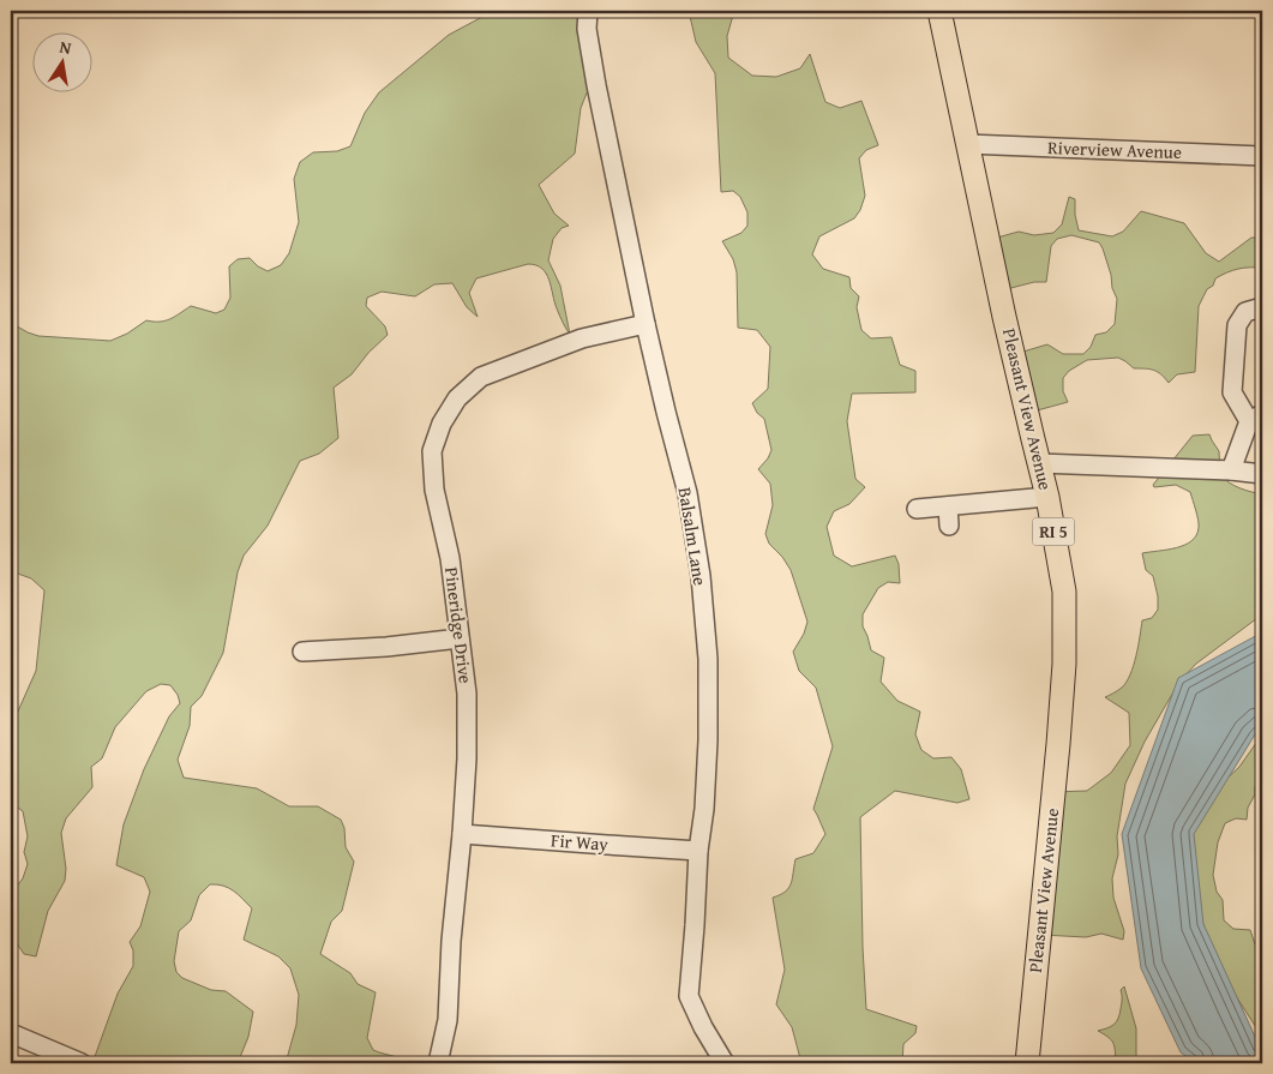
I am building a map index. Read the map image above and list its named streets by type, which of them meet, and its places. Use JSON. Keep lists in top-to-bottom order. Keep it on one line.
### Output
{"streets":{"main road":["Pleasant View Avenue","RI 5"],"street":["Riverview Avenue","Balsalm Lane","Pineridge Drive","Fir Way"]},"crossings":[["Riverview Avenue","Pleasant View Avenue"],["Balsalm Lane","Pineridge Drive"],["Balsalm Lane","Fir Way"],["Pineridge Drive","Fir Way"]],"north":"top"}
